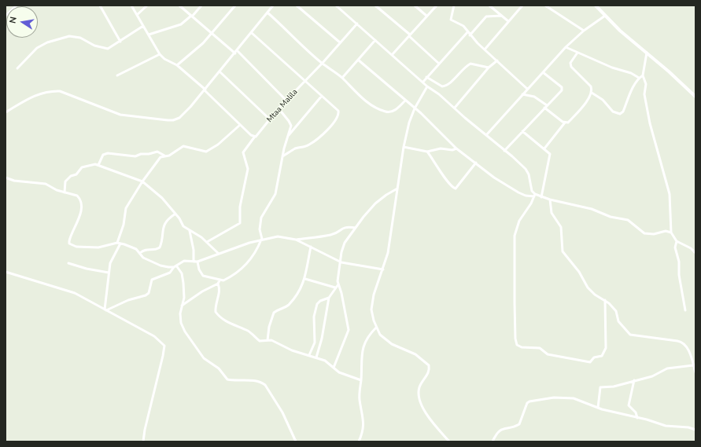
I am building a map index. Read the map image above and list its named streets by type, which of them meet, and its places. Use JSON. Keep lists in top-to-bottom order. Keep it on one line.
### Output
{"streets":{"street":["Mtaa Malila"]},"north":"left"}
